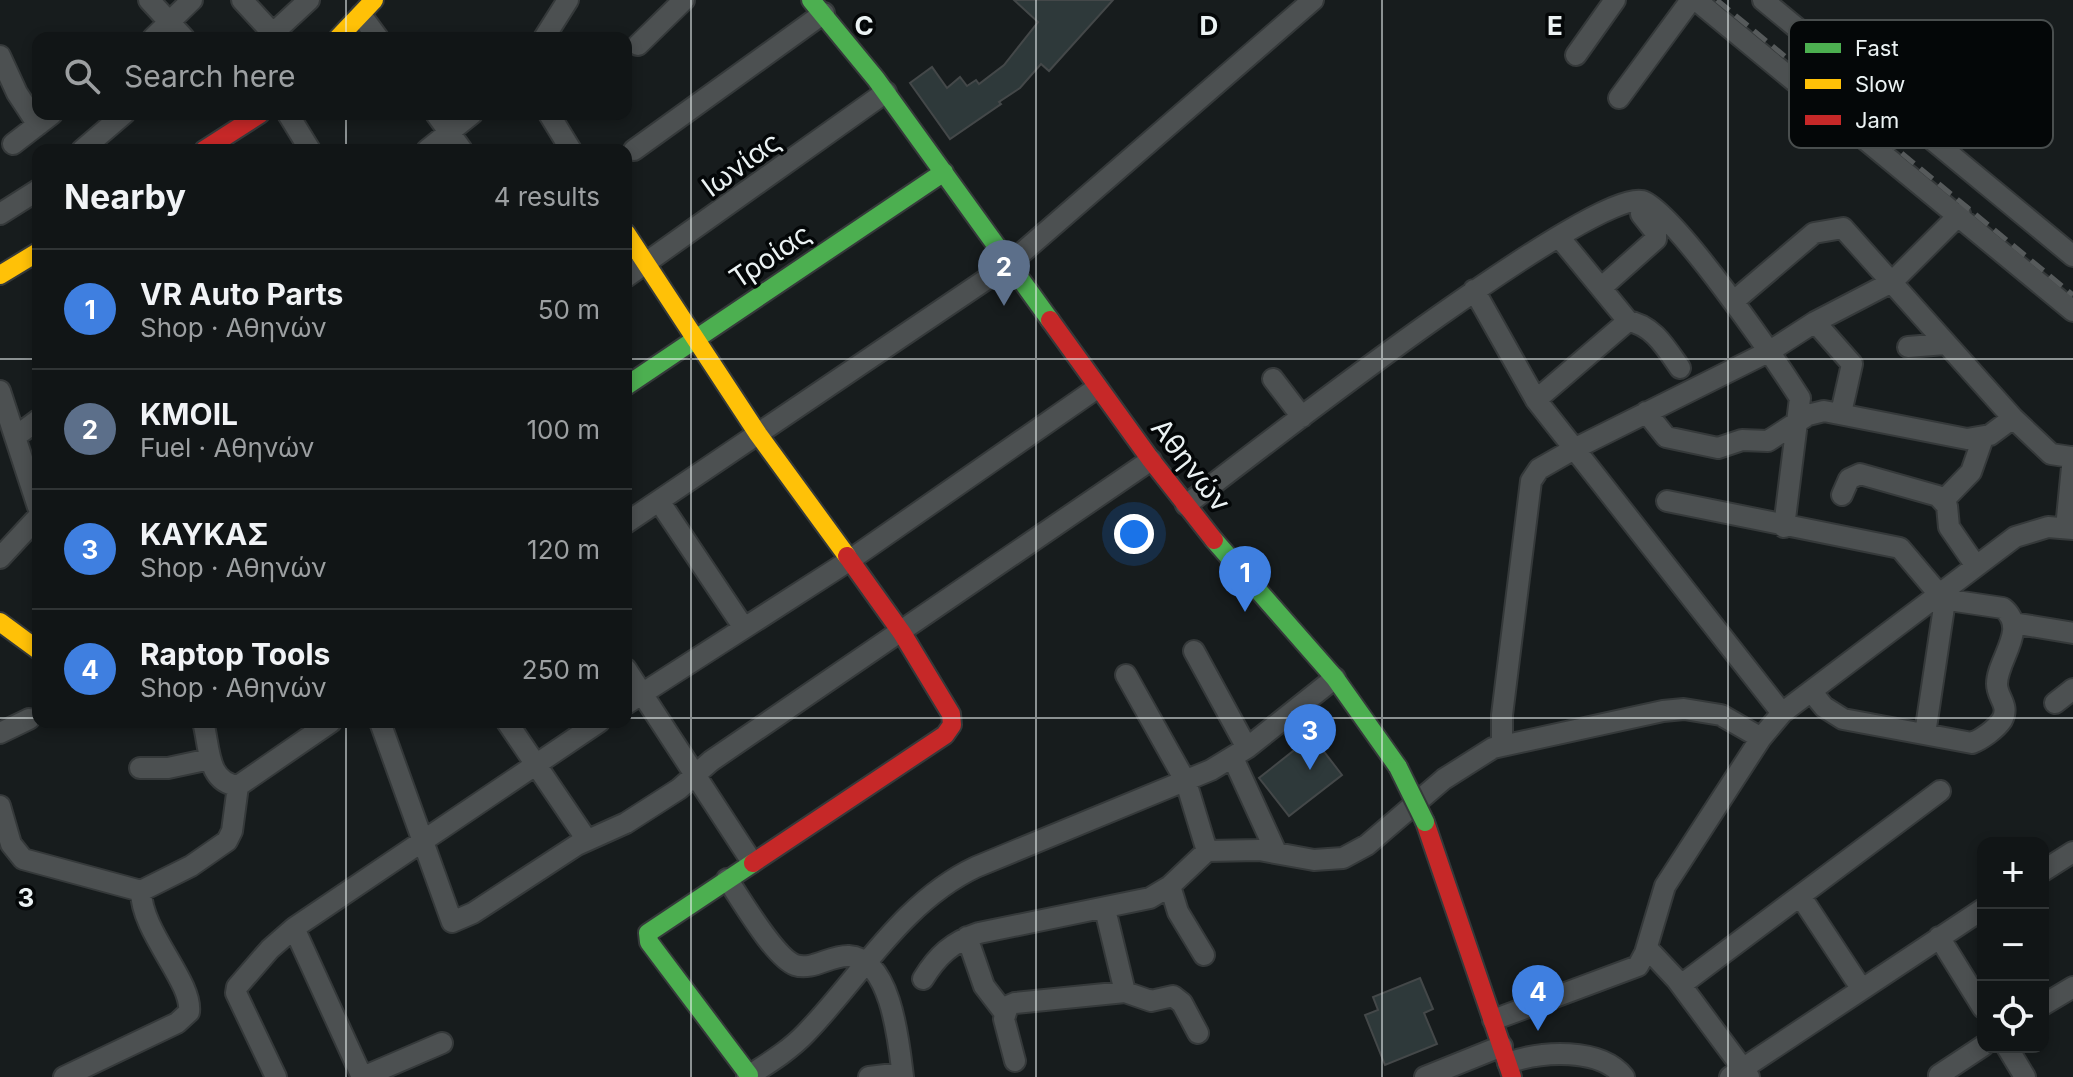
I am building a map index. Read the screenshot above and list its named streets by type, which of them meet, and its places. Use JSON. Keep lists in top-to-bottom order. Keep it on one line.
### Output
{"streets":{"street":["Ιωνίας","Τροίας","Αθηνών"]},"crossings":[["Ιωνίας","Αθηνών"],["Τροίας","Αθηνών"]],"legend":["Fast","Slow","Jam"],"page":{"search":"Search here","heading":["Nearby","4 results"],"pins":["2","1","3","4"],"list":[{"mark":"1","name":"VR Auto Parts","note":"Shop · Αθηνών","value":"50 m"},{"mark":"2","name":"KMOIL","note":"Fuel · Αθηνών","value":"100 m"},{"mark":"3","name":"ΚΑΥΚΑΣ","note":"Shop · Αθηνών","value":"120 m"},{"mark":"4","name":"Raptop Tools","note":"Shop · Αθηνών","value":"250 m"}],"map_buttons":["+","−"]},"grid":{"columns":["C","D","E"],"rows":["3"]}}
